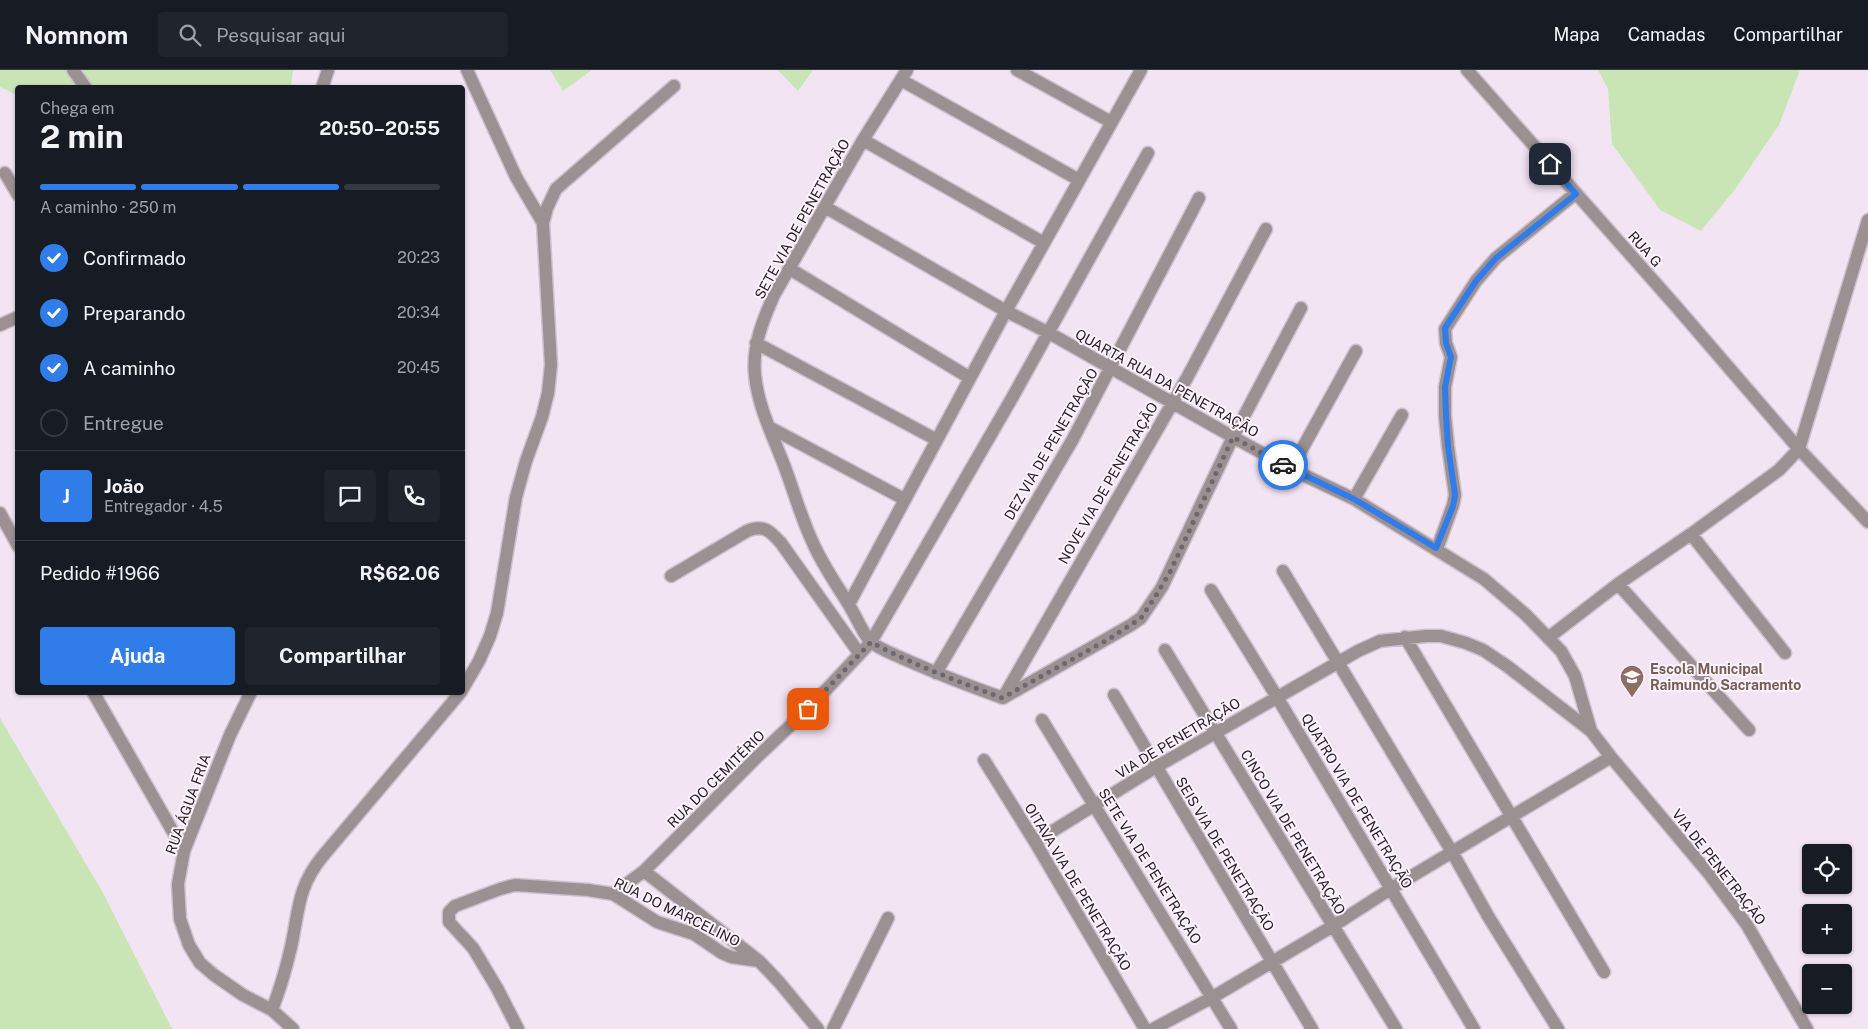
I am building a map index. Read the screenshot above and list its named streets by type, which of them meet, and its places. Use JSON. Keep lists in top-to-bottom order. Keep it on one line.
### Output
{"streets":{"street":["SETE VIA DE PENETRAÇÃO","RUA G","QUARTA RUA DA PENETRAÇÃO","DEZ VIA DE PENETRAÇÃO","NOVE VIA DE PENETRAÇÃO","VIA DE PENETRAÇÃO","RUA DO CEMITÉRIO","QUATRO VIA DE PENETRAÇÃO","RUA ÁGUA FRIA","CINCO VIA DE PENETRAÇÃO","SEIS VIA DE PENETRAÇÃO","OITAVA VIA DE PENETRAÇÃO","RUA DO MARCELINO"]},"crossings":[["SETE VIA DE PENETRAÇÃO","QUARTA RUA DA PENETRAÇÃO"],["SETE VIA DE PENETRAÇÃO","VIA DE PENETRAÇÃO"],["SETE VIA DE PENETRAÇÃO","RUA DO CEMITÉRIO"],["QUARTA RUA DA PENETRAÇÃO","DEZ VIA DE PENETRAÇÃO"],["QUARTA RUA DA PENETRAÇÃO","NOVE VIA DE PENETRAÇÃO"],["QUARTA RUA DA PENETRAÇÃO","VIA DE PENETRAÇÃO"],["QUARTA RUA DA PENETRAÇÃO","RUA DO CEMITÉRIO"],["VIA DE PENETRAÇÃO","QUATRO VIA DE PENETRAÇÃO"],["VIA DE PENETRAÇÃO","CINCO VIA DE PENETRAÇÃO"],["VIA DE PENETRAÇÃO","SEIS VIA DE PENETRAÇÃO"],["VIA DE PENETRAÇÃO","OITAVA VIA DE PENETRAÇÃO"],["RUA DO CEMITÉRIO","RUA DO MARCELINO"]],"places":{"school or university":["Escola Municipal Raimundo Sacramento"]},"page":{"header":"Nomnom","search":"Pesquisar aqui","nav":["Mapa","Camadas","Compartilhar"],"heading":["2 min","Chega em","20:50–20:55"],"panel":["João","Entregador · 4.5","Pedido #1966","R$62.06"],"bar":"A caminho · 250 m","list":[["Confirmado","20:23"],["Preparando","20:34"],["A caminho","20:45"],"Entregue"],"round":"J","buttons":["Ajuda","Compartilhar"],"map_buttons":["+","−"]}}
